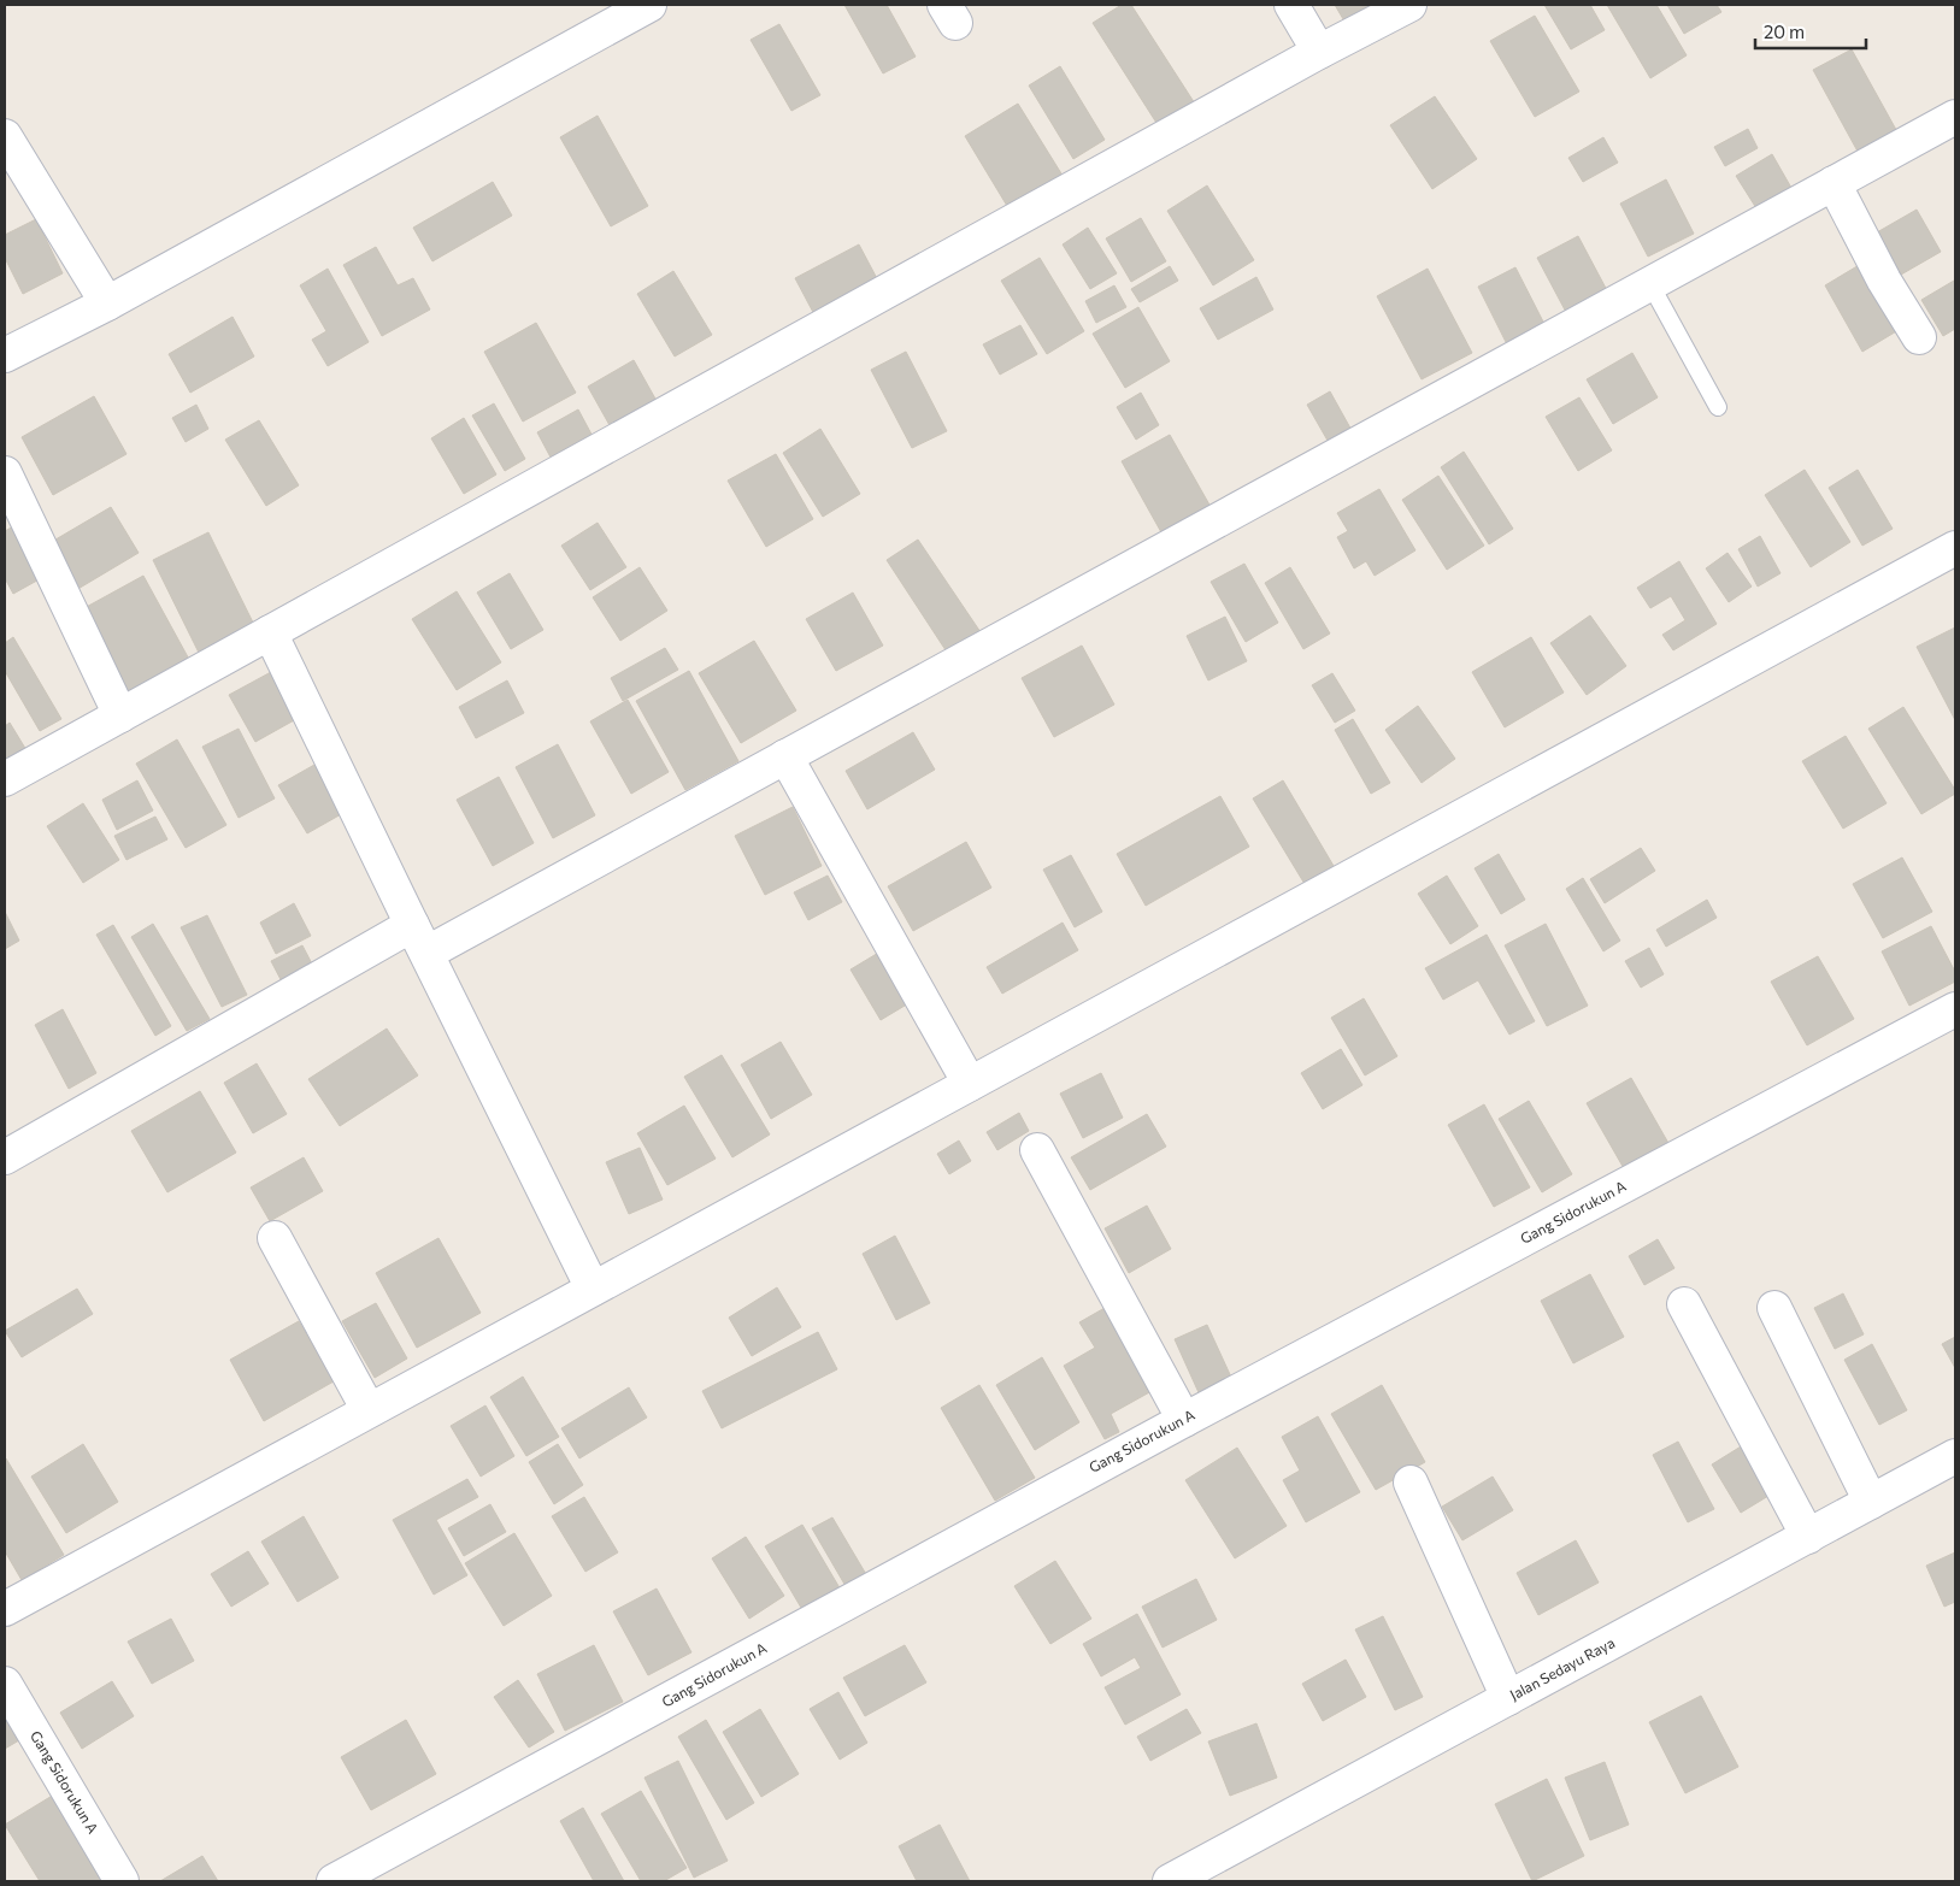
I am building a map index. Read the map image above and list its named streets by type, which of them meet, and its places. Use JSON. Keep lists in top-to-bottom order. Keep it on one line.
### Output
{"streets":{"street":["Gang Sidorukun A","Jalan Sedayu Raya"]},"scale_bar":"20 m"}
